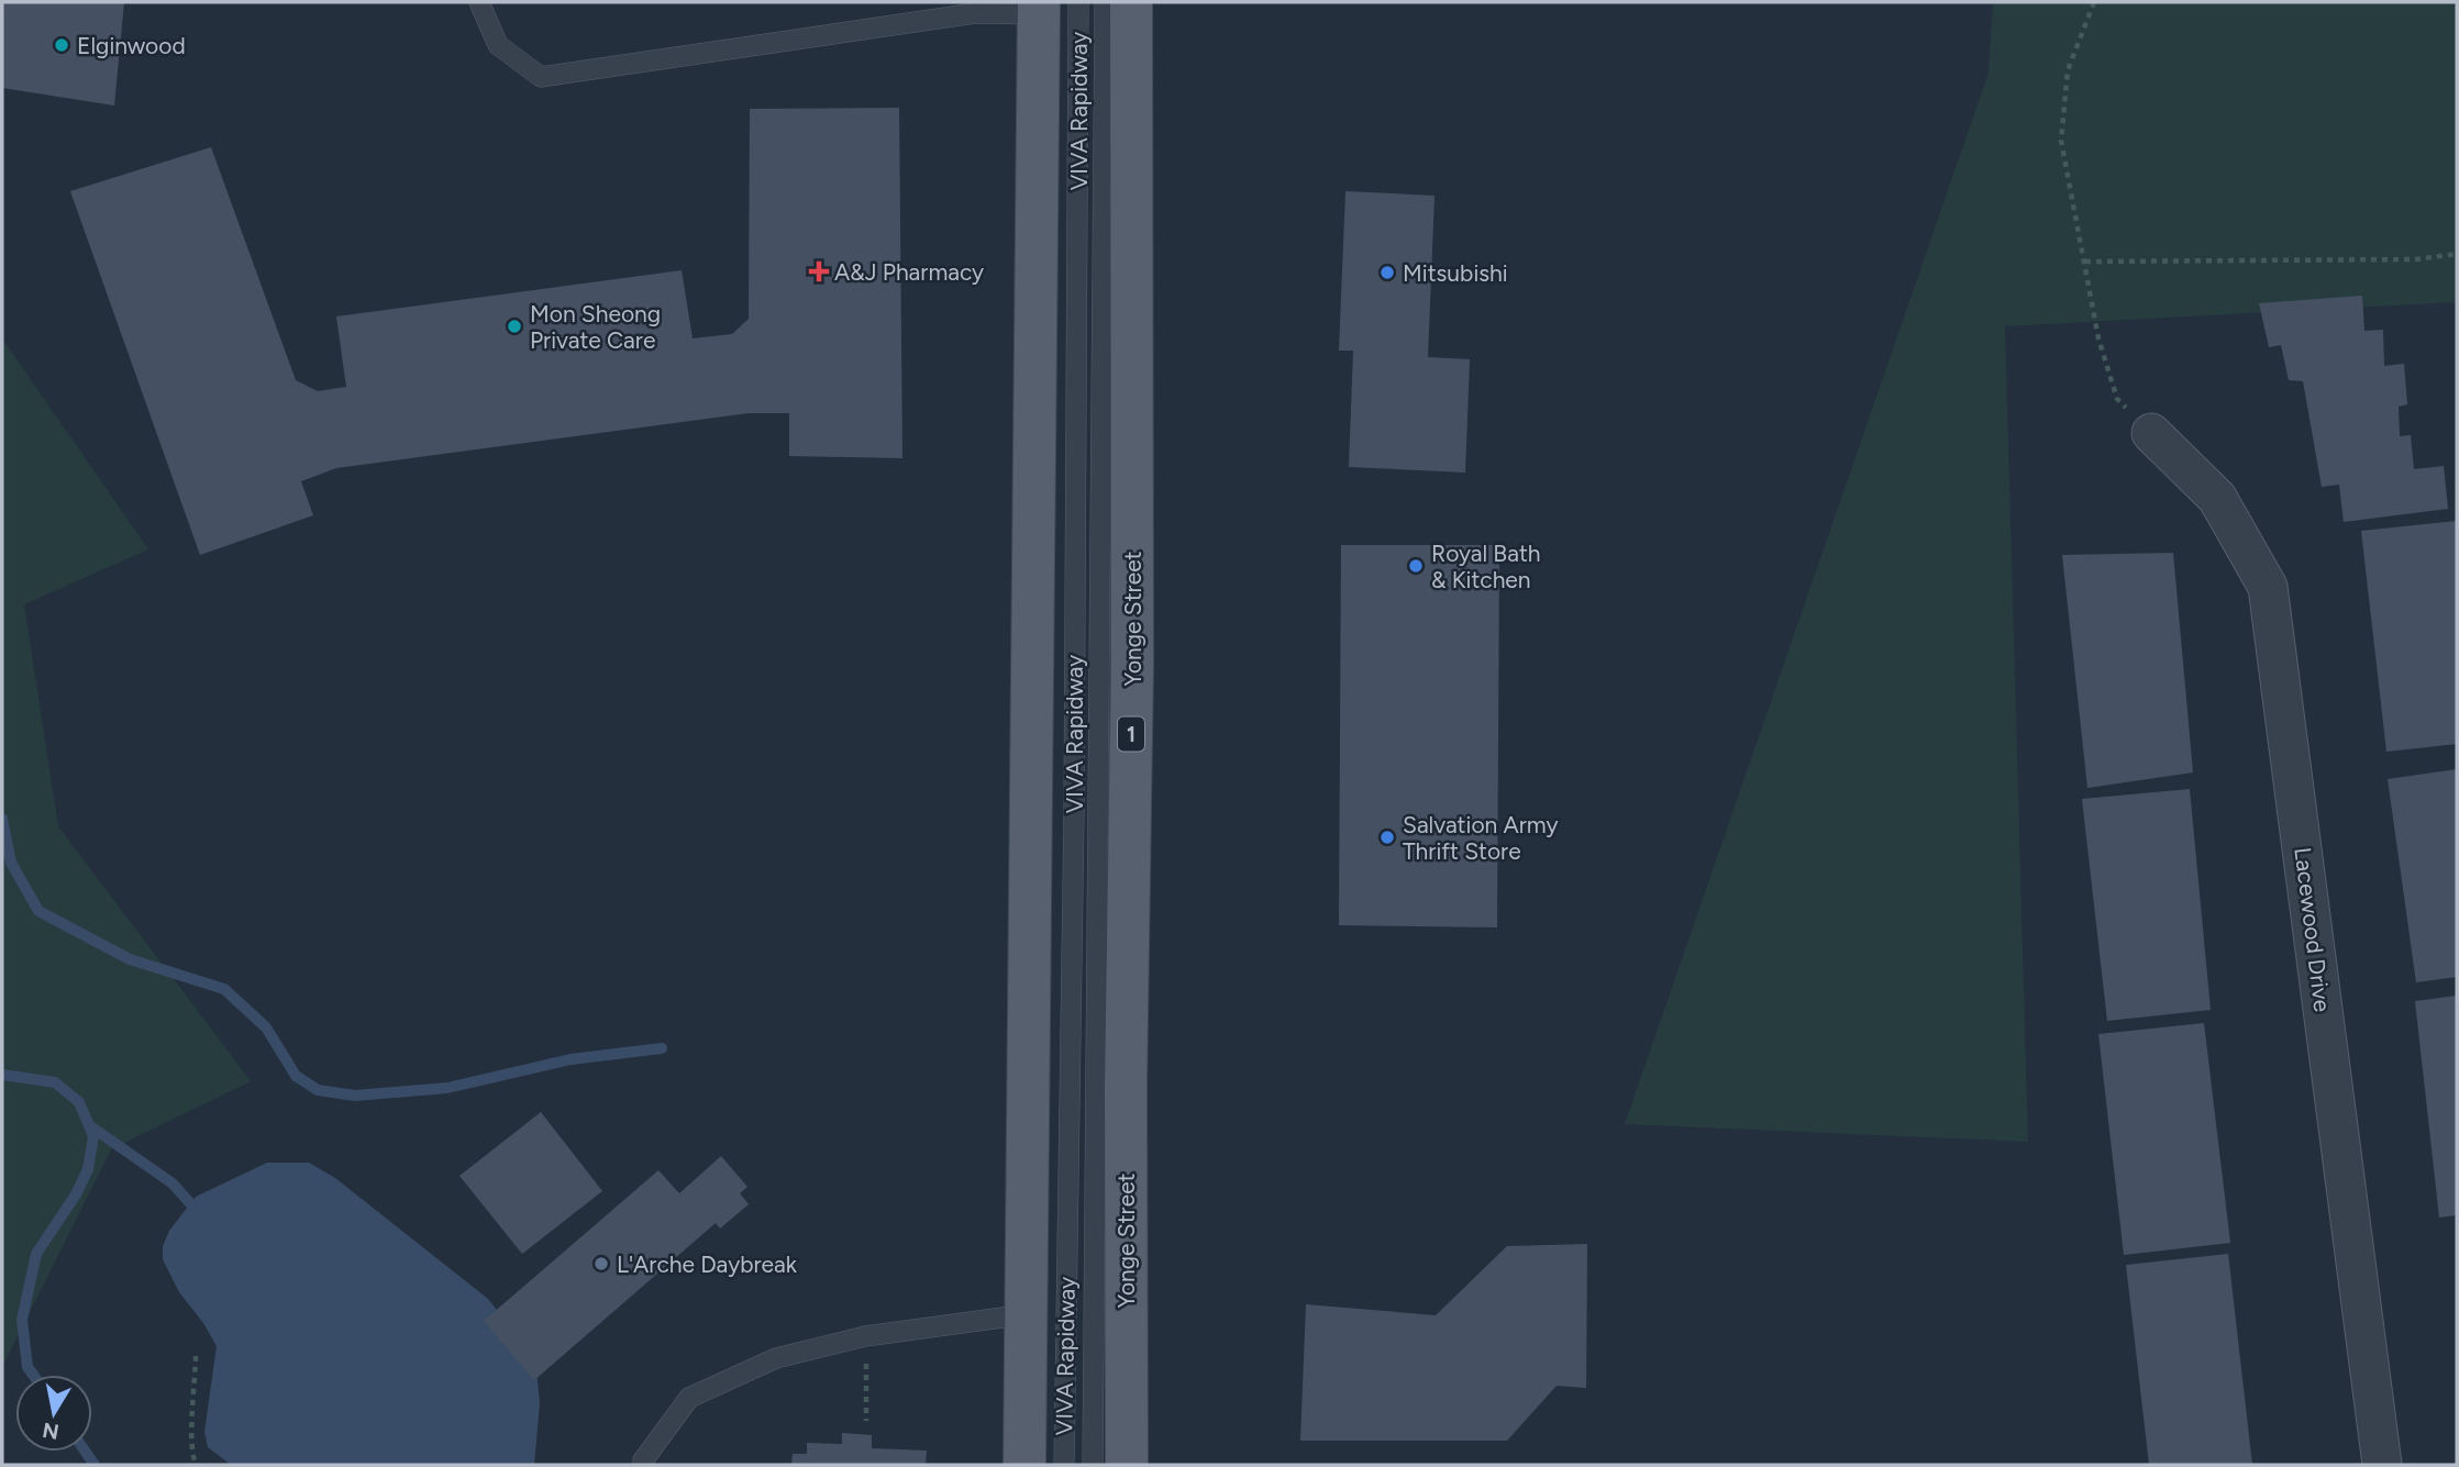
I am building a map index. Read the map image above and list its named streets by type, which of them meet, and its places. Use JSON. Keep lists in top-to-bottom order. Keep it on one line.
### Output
{"streets":{"main road":["Yonge Street","1"],"street":["Lacewood Drive"],"lane":["VIVA Rapidway"]},"places":{"other":["Elginwood","Mitsubishi","Mon Sheong Private Care","Royal Bath & Kitchen","Salvation Army Thrift Store","L'Arche Daybreak"],"health":["A&J Pharmacy"]},"north":"bottom"}
